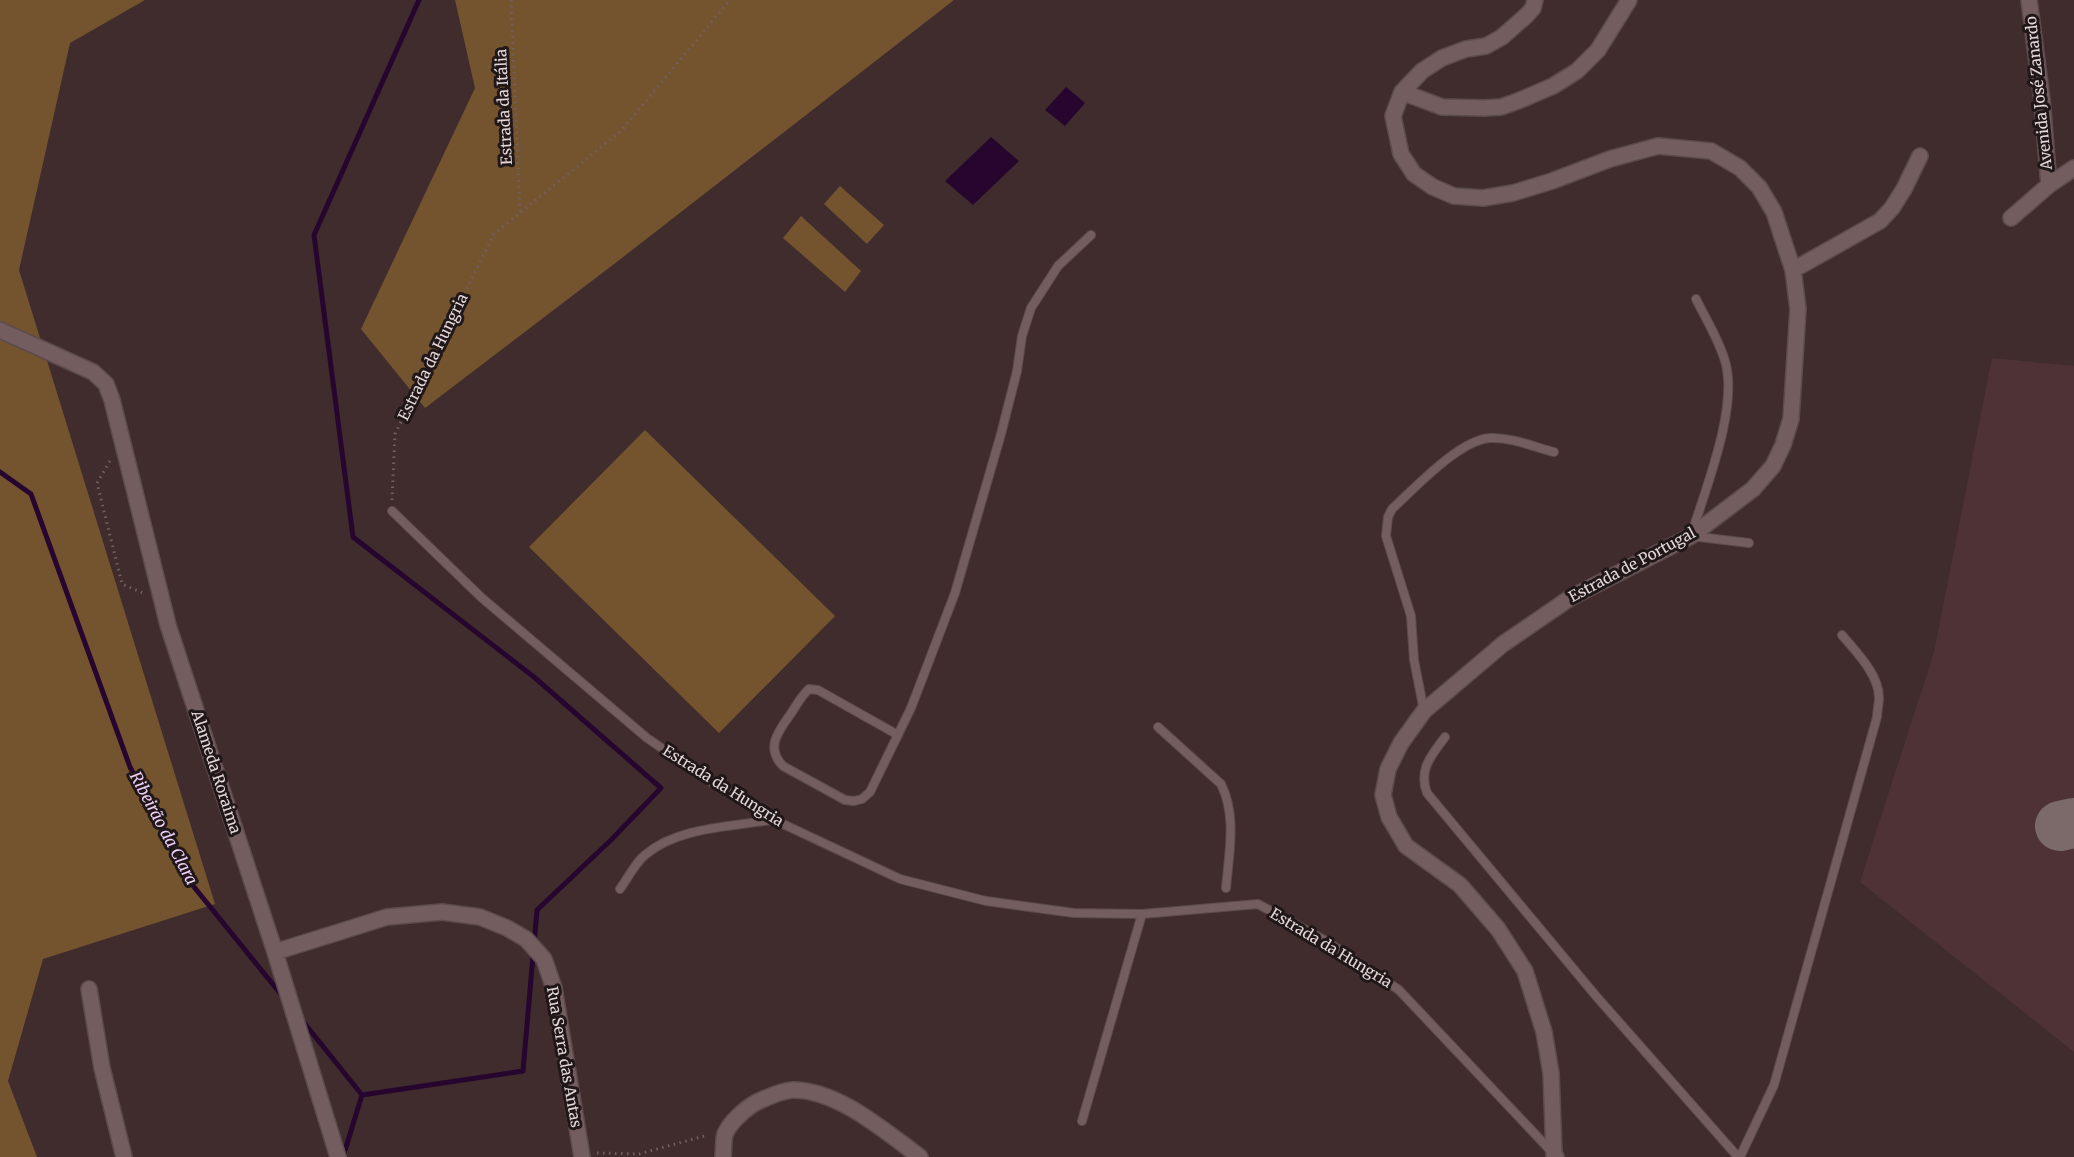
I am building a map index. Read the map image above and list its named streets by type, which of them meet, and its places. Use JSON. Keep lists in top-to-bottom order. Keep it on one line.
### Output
{"streets":{"street":["Avenida José Zanardo","Estrada de Portugal","Alameda Roraima","Rua Serra das Antas"],"lane":["Estrada da Hungria"],"path":["Estrada da Itália"]},"crossings":[["Estrada da Itália","Estrada da Hungria"],["Estrada da Hungria","Estrada de Portugal"],["Alameda Roraima","Rua Serra das Antas"]],"water":["Ribeirão da Clara"]}
